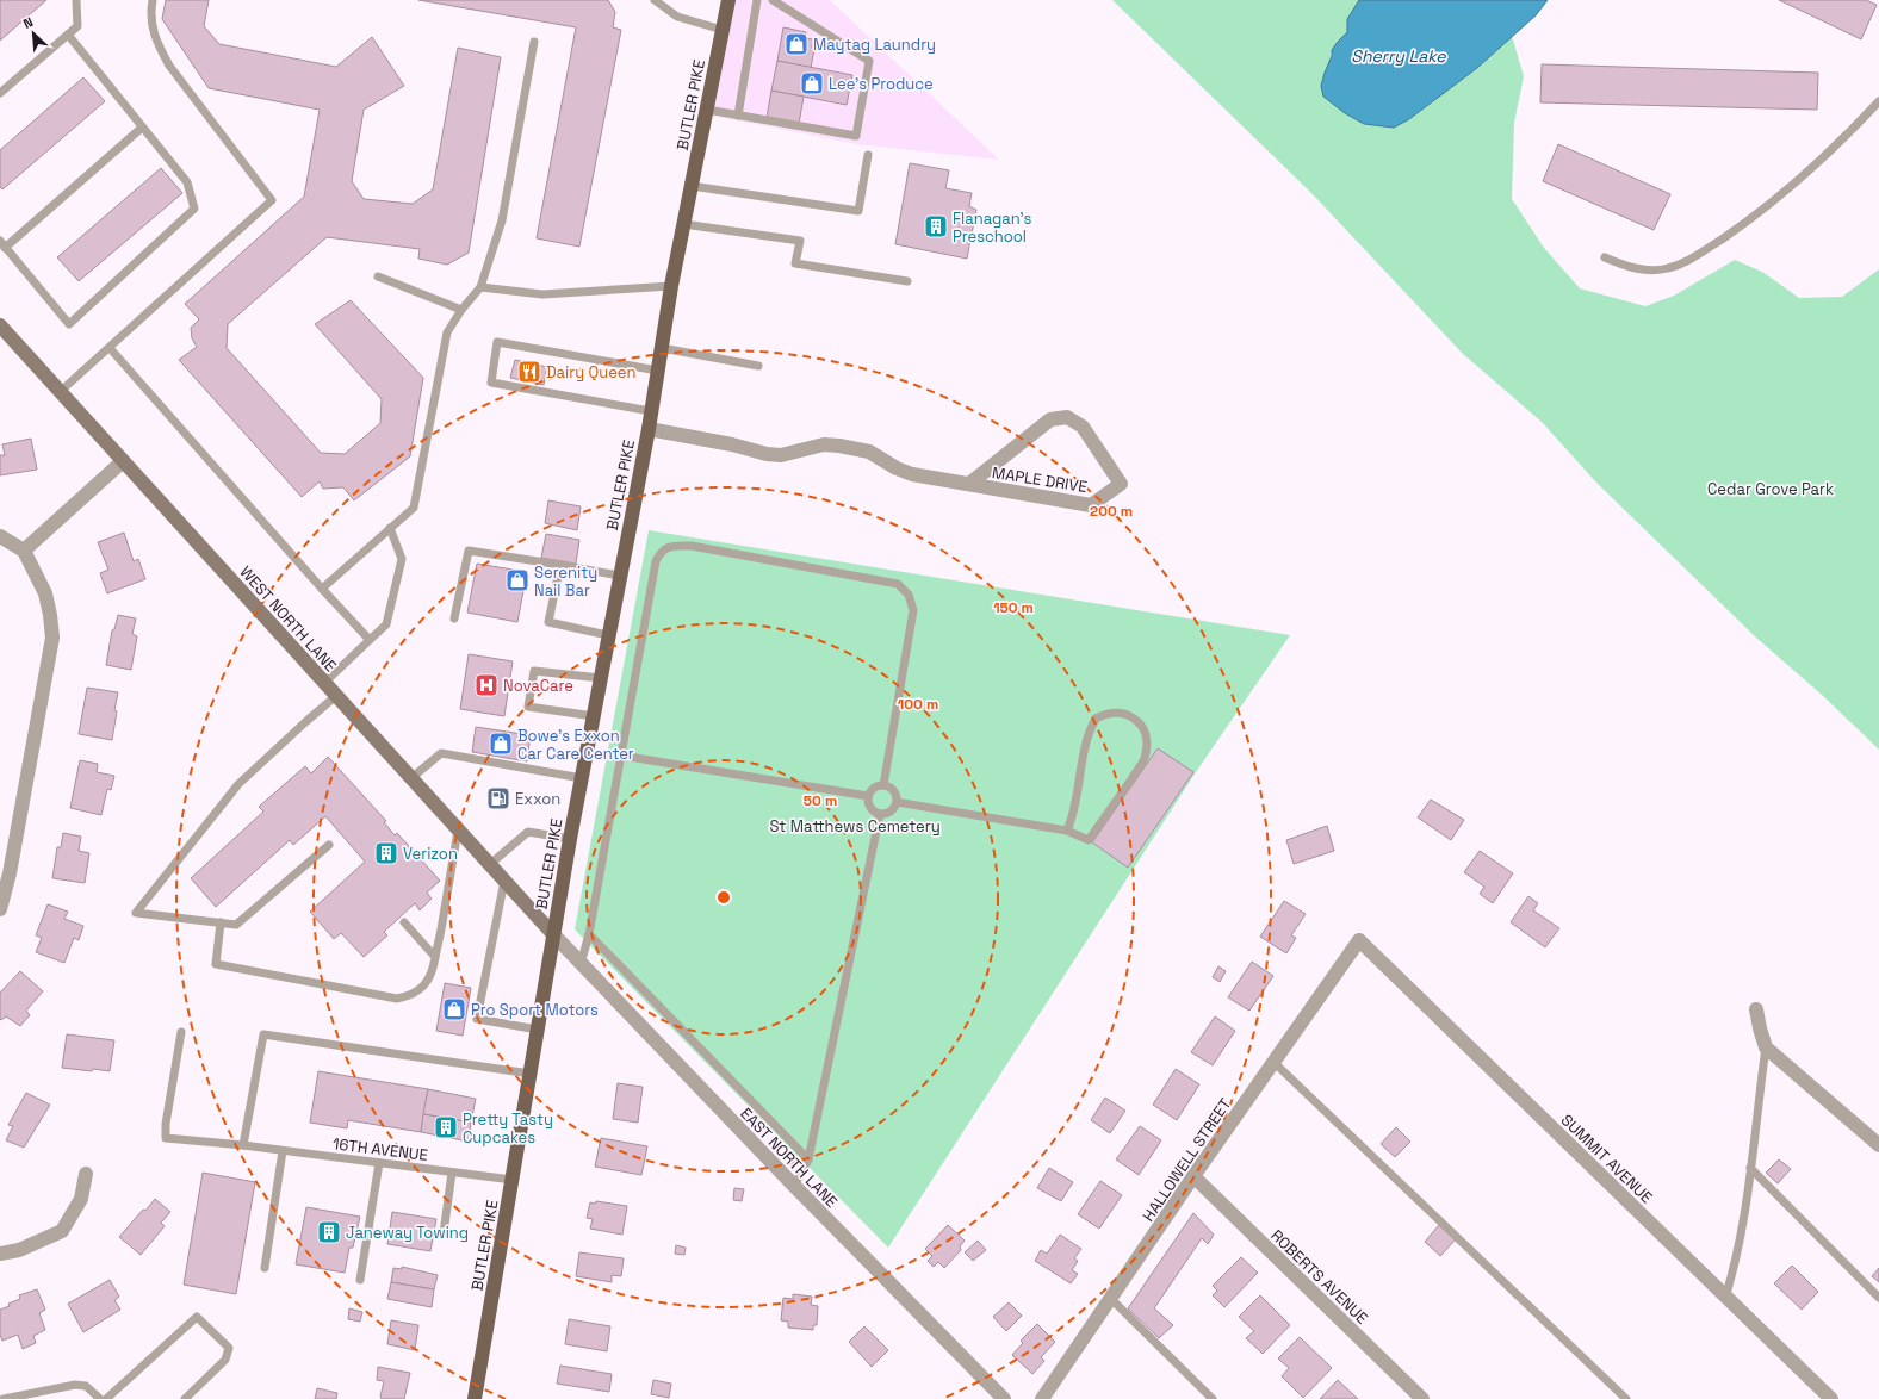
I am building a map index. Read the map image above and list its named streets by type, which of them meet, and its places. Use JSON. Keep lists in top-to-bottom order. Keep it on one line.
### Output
{"streets":{"main road":["BUTLER PIKE","WEST NORTH LANE"],"street":["MAPLE DRIVE","EAST NORTH LANE","SUMMIT AVENUE","HALLOWELL STREET","ROBERTS AVENUE"],"lane":["16TH AVENUE"]},"crossings":[["BUTLER PIKE","MAPLE DRIVE"],["BUTLER PIKE","WEST NORTH LANE"],["BUTLER PIKE","16TH AVENUE"],["BUTLER PIKE","EAST NORTH LANE"],["WEST NORTH LANE","EAST NORTH LANE"],["SUMMIT AVENUE","HALLOWELL STREET"],["HALLOWELL STREET","ROBERTS AVENUE"]],"water":["Sherry Lake"],"parks":["Cedar Grove Park","St Matthews Cemetery"],"places":{"shop":["Maytag Laundry","Lee's Produce","Serenity Nail Bar","Bowe's Exxon Car Care Center","Pro Sport Motors"],"building":["Flanagan's Preschool","Verizon","Pretty Tasty Cupcakes","Janeway Towing"],"restaurant":["Dairy Queen"],"hospital":["NovaCare"],"fuel station":["Exxon"]},"north":"top left","rings":["200 m","150 m","100 m","50 m"]}
